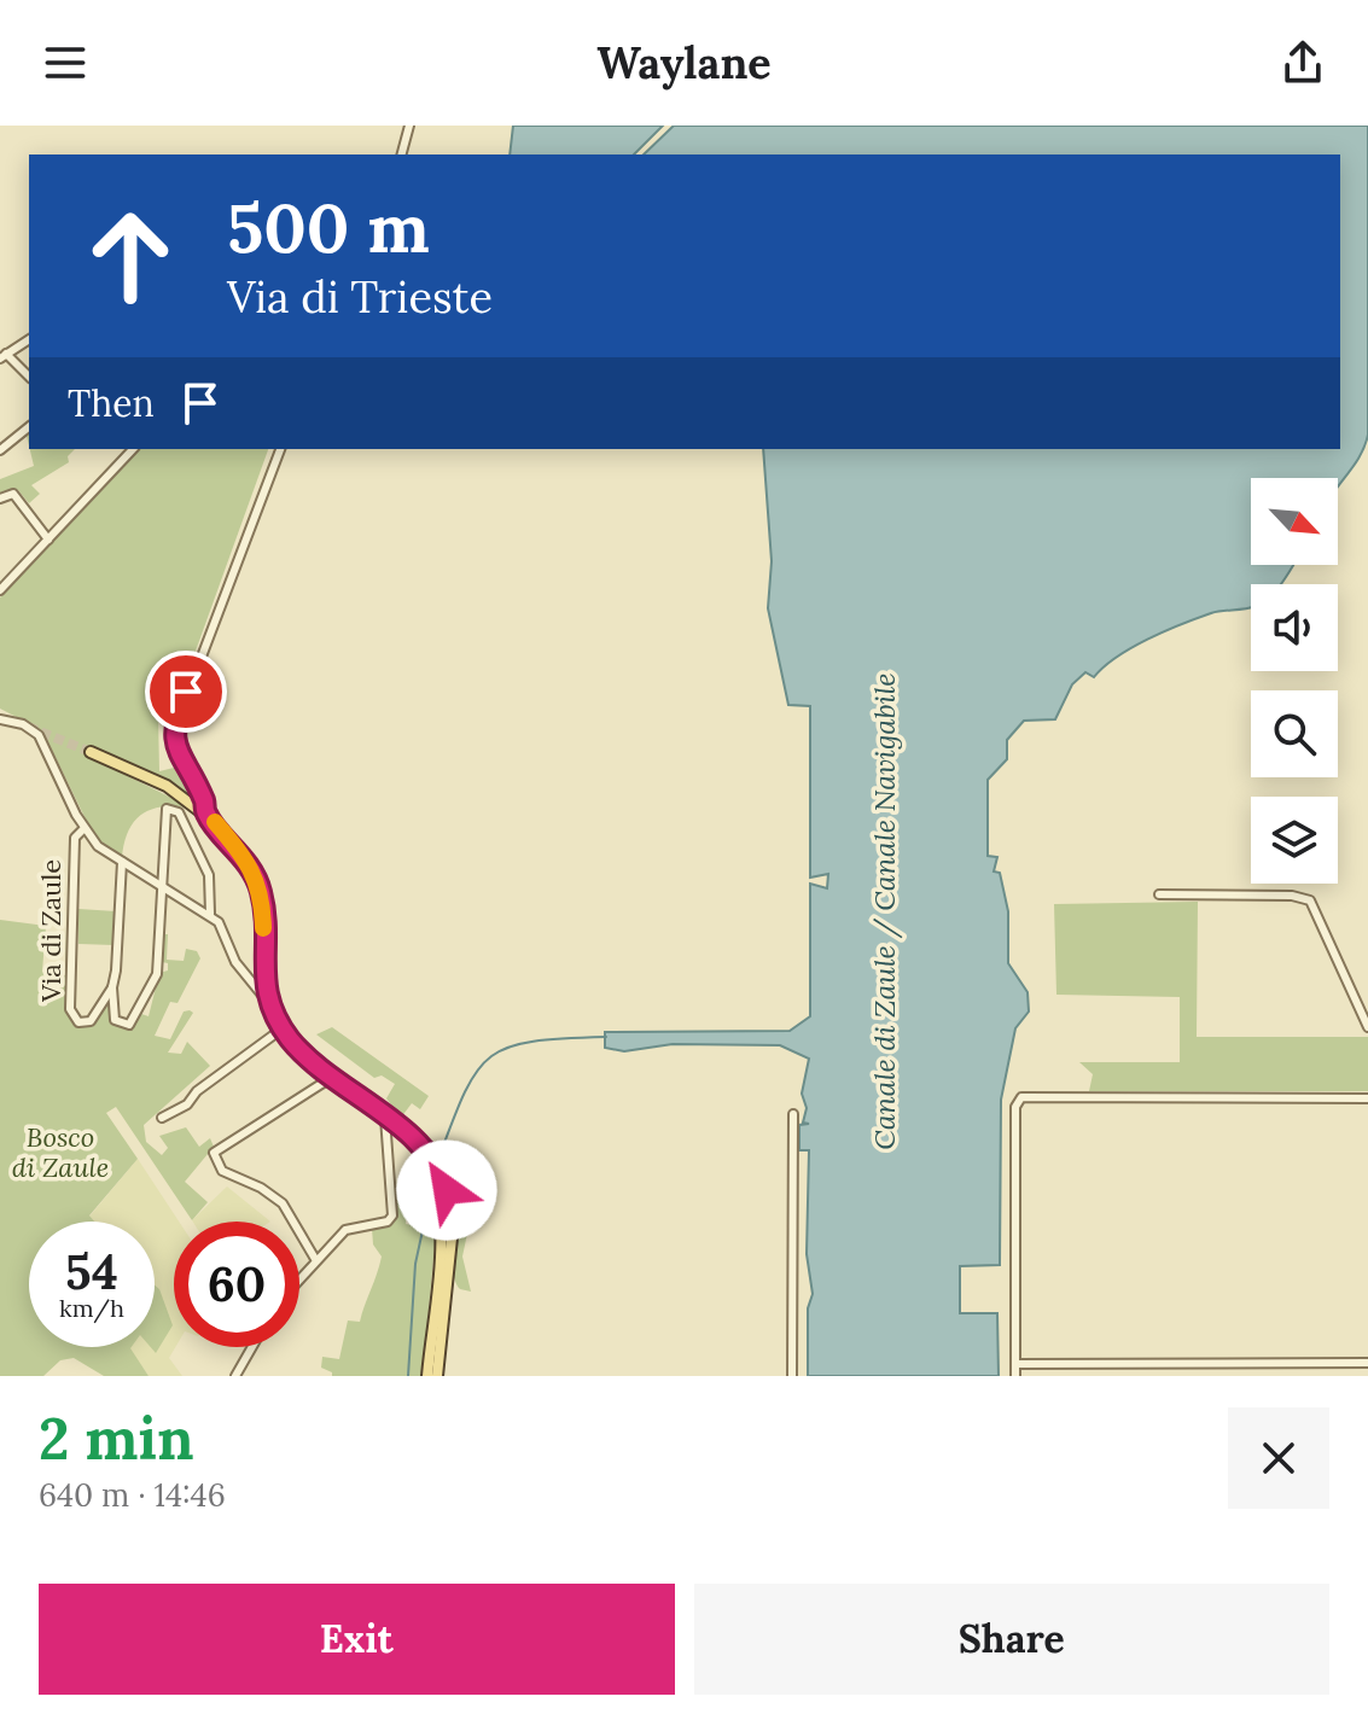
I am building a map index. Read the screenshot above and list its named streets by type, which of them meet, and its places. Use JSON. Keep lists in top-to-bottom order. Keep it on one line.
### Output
{"streets":{"street":["Via di Zaule"]},"water":["Canale di Zaule / Canale Navigabile"],"parks":["Bosco di Zaule"],"north":"bottom right","page":{"header":"Waylane","turn":["500 m","Via di Trieste"],"then":"Then","speed":"54 km/h","limit":"60","heading":["2 min","640 m · 14:46"],"buttons":["Exit","Share"]}}
